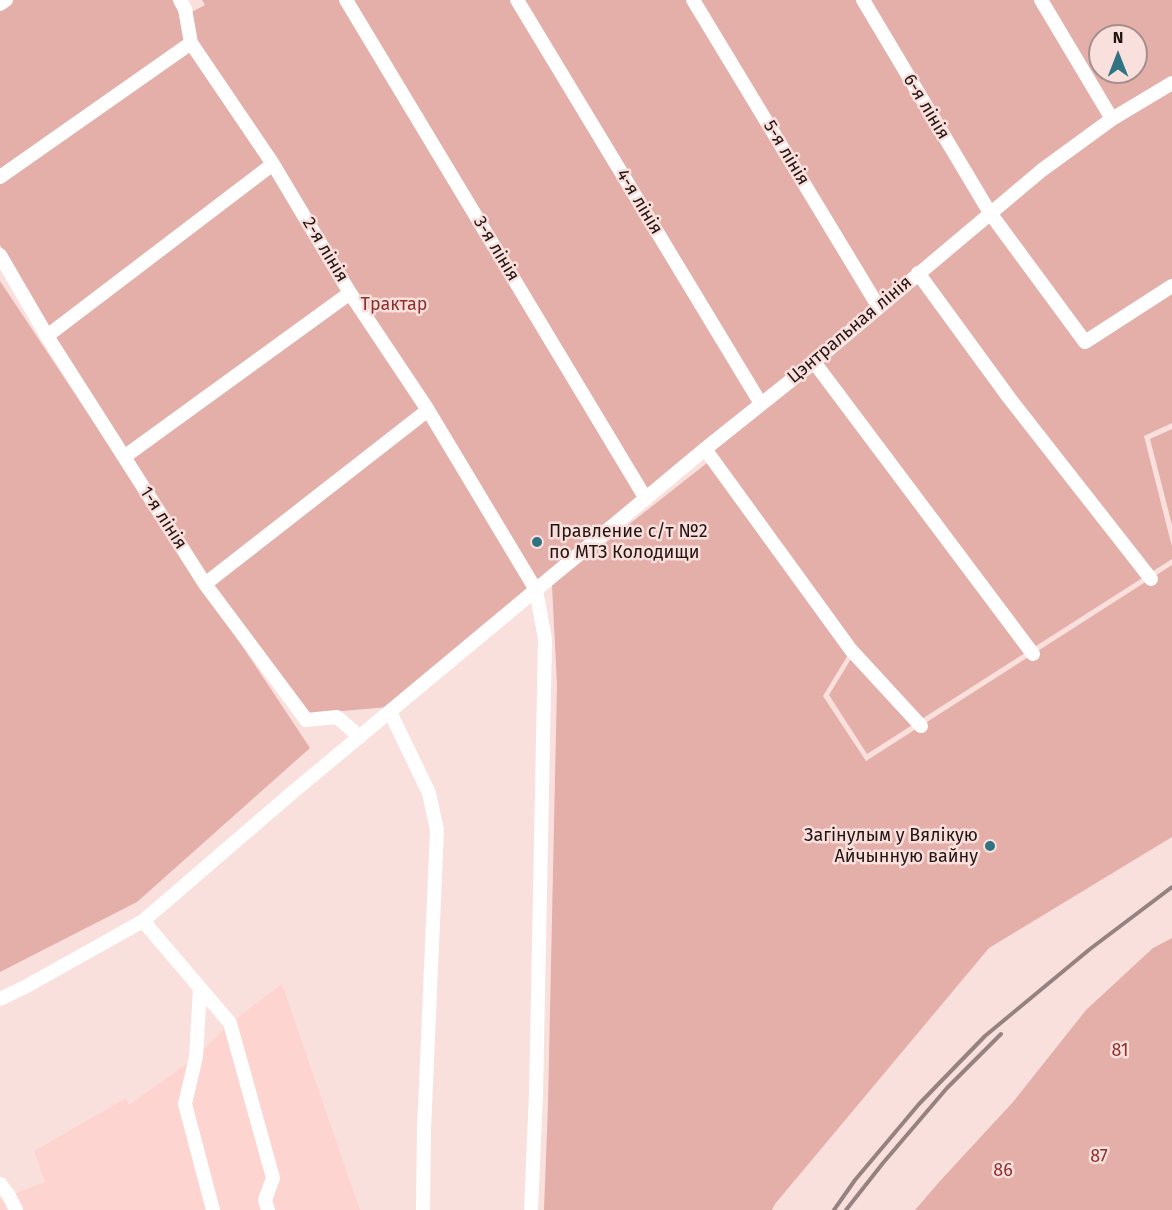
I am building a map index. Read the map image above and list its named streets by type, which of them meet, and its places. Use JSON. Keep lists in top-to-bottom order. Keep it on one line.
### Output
{"streets":{"street":["6-я лінія","5-я лінія","4-я лінія","3-я лінія","2-я лінія","Цэнтральная лінія","1-я лінія"]},"crossings":[["6-я лінія","Цэнтральная лінія"],["5-я лінія","Цэнтральная лінія"],["4-я лінія","Цэнтральная лінія"],["3-я лінія","Цэнтральная лінія"],["2-я лінія","Цэнтральная лінія"],["Цэнтральная лінія","1-я лінія"]],"parks":["Трактар","81","87","86"],"places":["Правление с/т №2 по МТЗ Колодищи","Загінулым у Вялікую Айчынную вайну"],"north":"top"}
